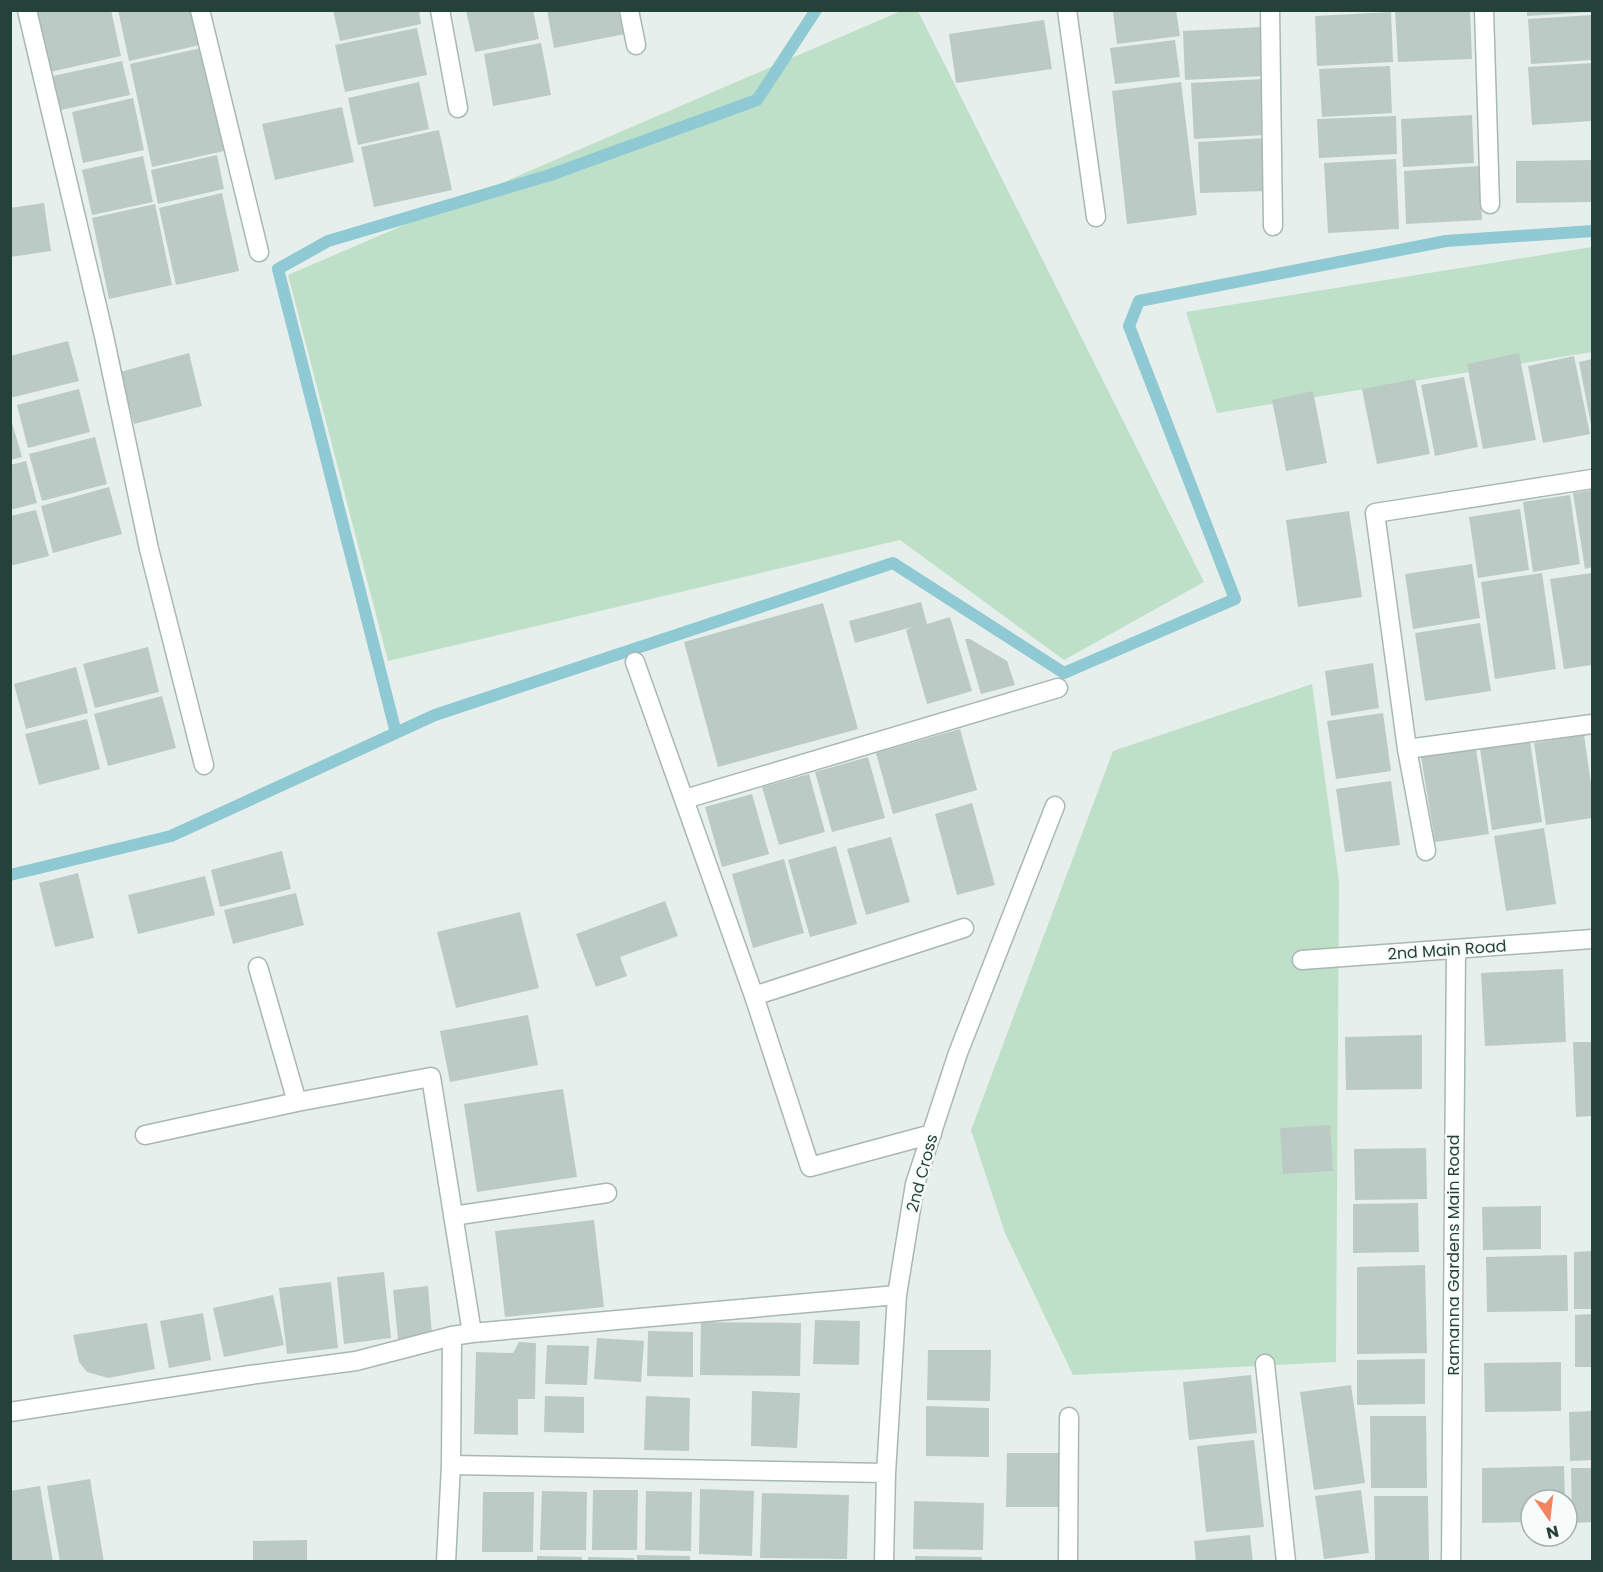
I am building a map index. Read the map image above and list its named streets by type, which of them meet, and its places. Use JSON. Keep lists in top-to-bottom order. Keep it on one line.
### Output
{"streets":{"street":["2nd Main Road","2nd Cross","Ramanna Gardens Main Road"]},"crossings":[["2nd Main Road","Ramanna Gardens Main Road"]],"north":"bottom"}
